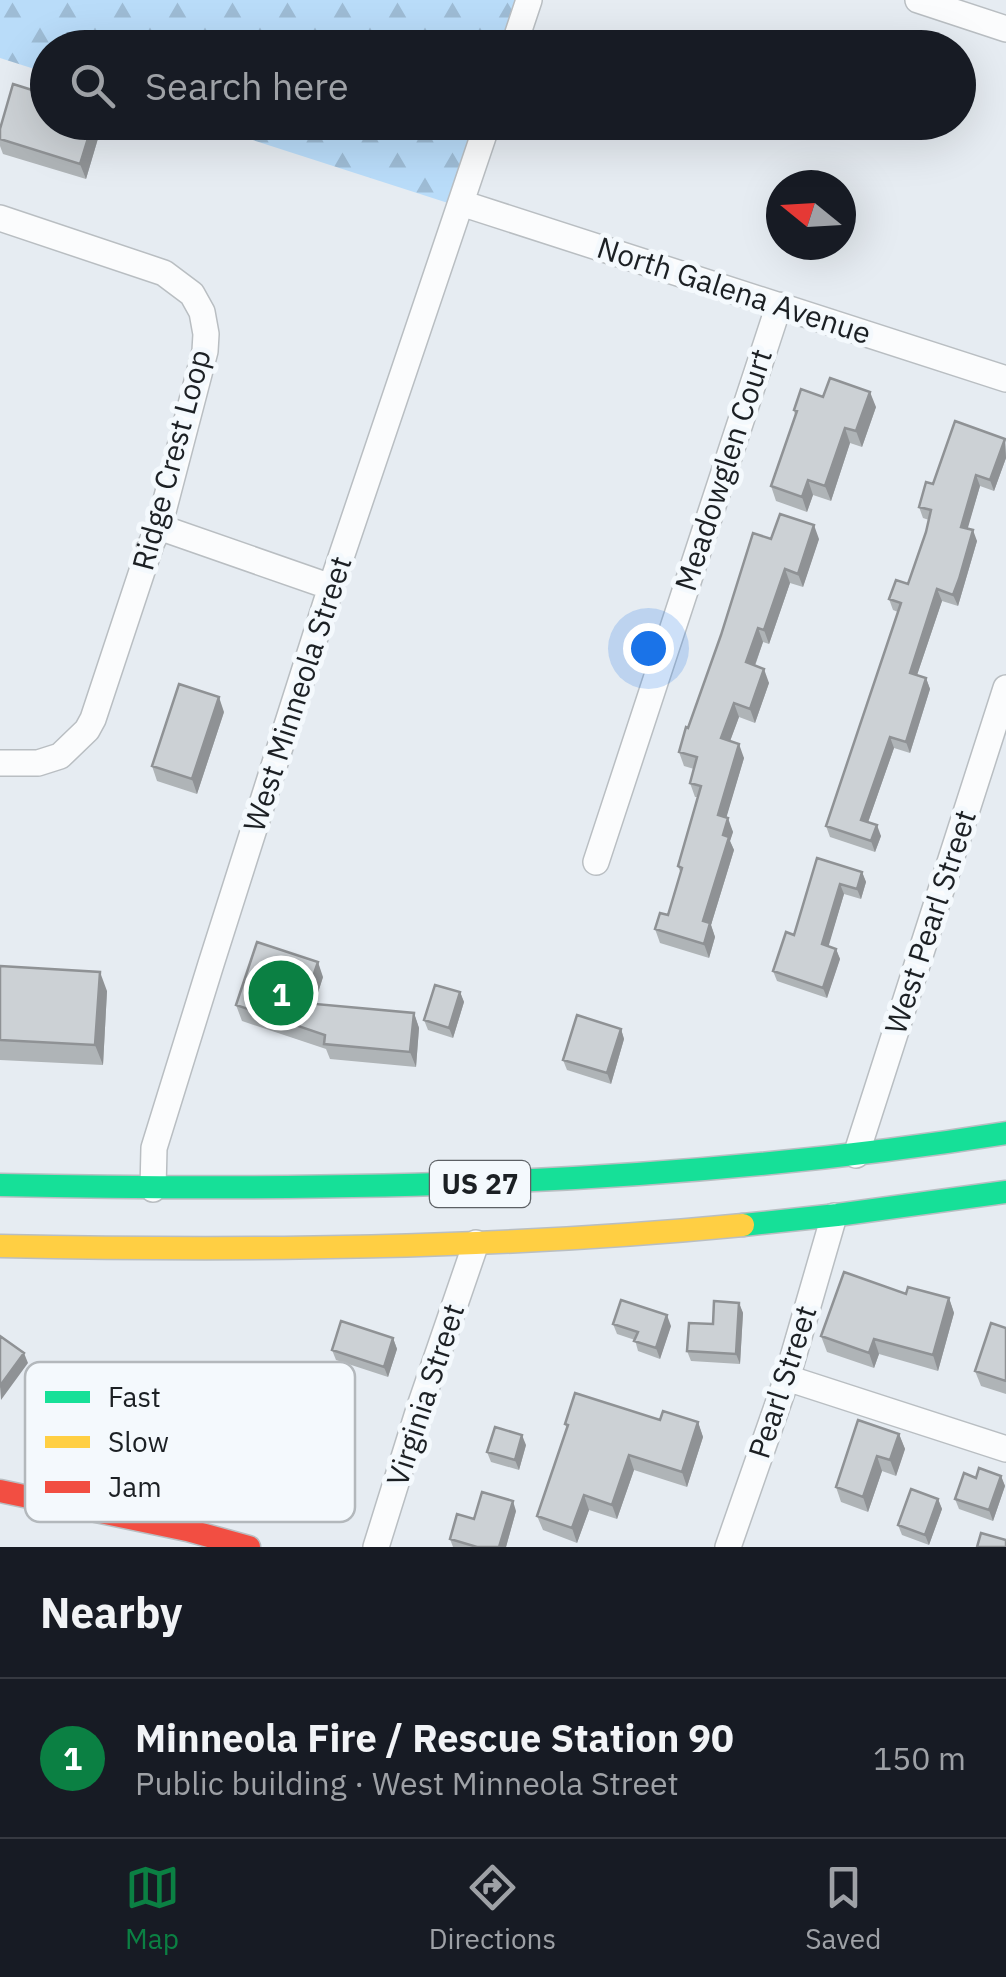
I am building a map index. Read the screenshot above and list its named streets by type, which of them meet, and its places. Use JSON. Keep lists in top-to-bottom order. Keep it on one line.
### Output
{"streets":{"main road":["US 27"],"street":["North Galena Avenue","Ridge Crest Loop","Meadowglen Court","West Minneola Street","West Pearl Street","Pearl Street","Virginia Street"]},"crossings":[["North Galena Avenue","Meadowglen Court"],["North Galena Avenue","West Minneola Street"],["West Minneola Street","US 27"],["West Pearl Street","US 27"],["US 27","Pearl Street"],["US 27","Virginia Street"]],"legend":["Fast","Slow","Jam"],"north":"left","page":{"search":"Search here","pins":"1","heading":"Nearby","list":[{"mark":"1","name":"Minneola Fire / Rescue Station 90","note":"Public building · West Minneola Street","value":"150 m"}],"nav":["Map","Directions","Saved"]}}
